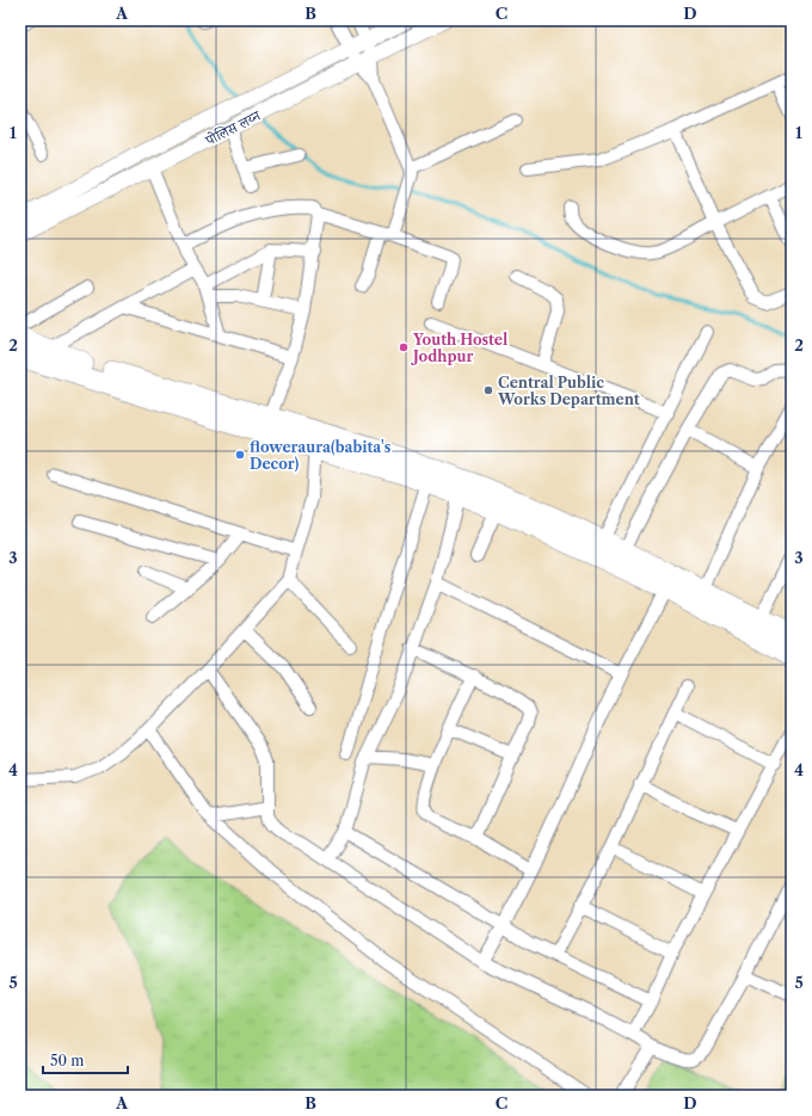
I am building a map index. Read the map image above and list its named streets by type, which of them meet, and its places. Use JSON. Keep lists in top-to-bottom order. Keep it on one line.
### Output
{"streets":{"street":["पोलिस लय्न"]},"places":["Youth Hostel Jodhpur","Central Public Works Department","floweraura(babita's Decor)"],"scale_bar":"50 m","grid":{"columns":["A","B","C","D"],"rows":["1","2","3","4","5"]}}
